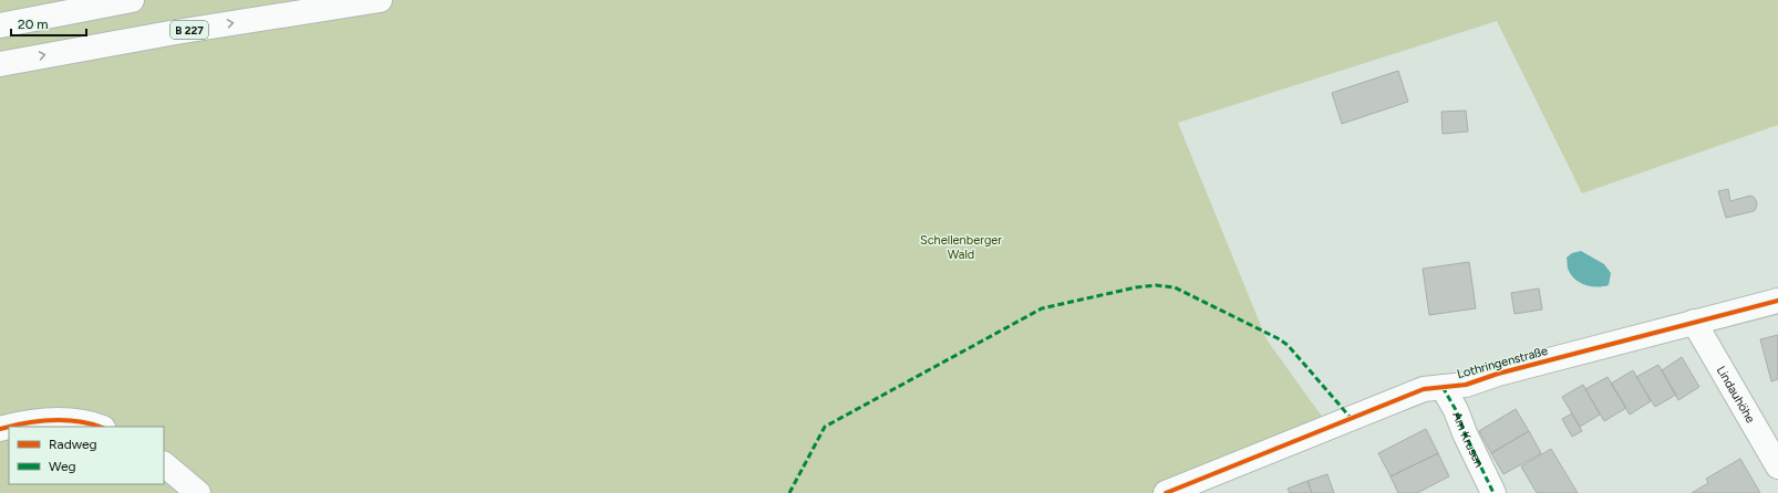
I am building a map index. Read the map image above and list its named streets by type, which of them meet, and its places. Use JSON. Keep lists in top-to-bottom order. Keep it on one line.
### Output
{"streets":{"street":["B 227","Lothringenstraße","Lindauhöhe","Am Krusen"]},"crossings":[["Lothringenstraße","Lindauhöhe"],["Lothringenstraße","Am Krusen"]],"parks":["Schellenberger Wald"],"legend":["Radweg","Weg"],"scale_bar":"20 m"}
